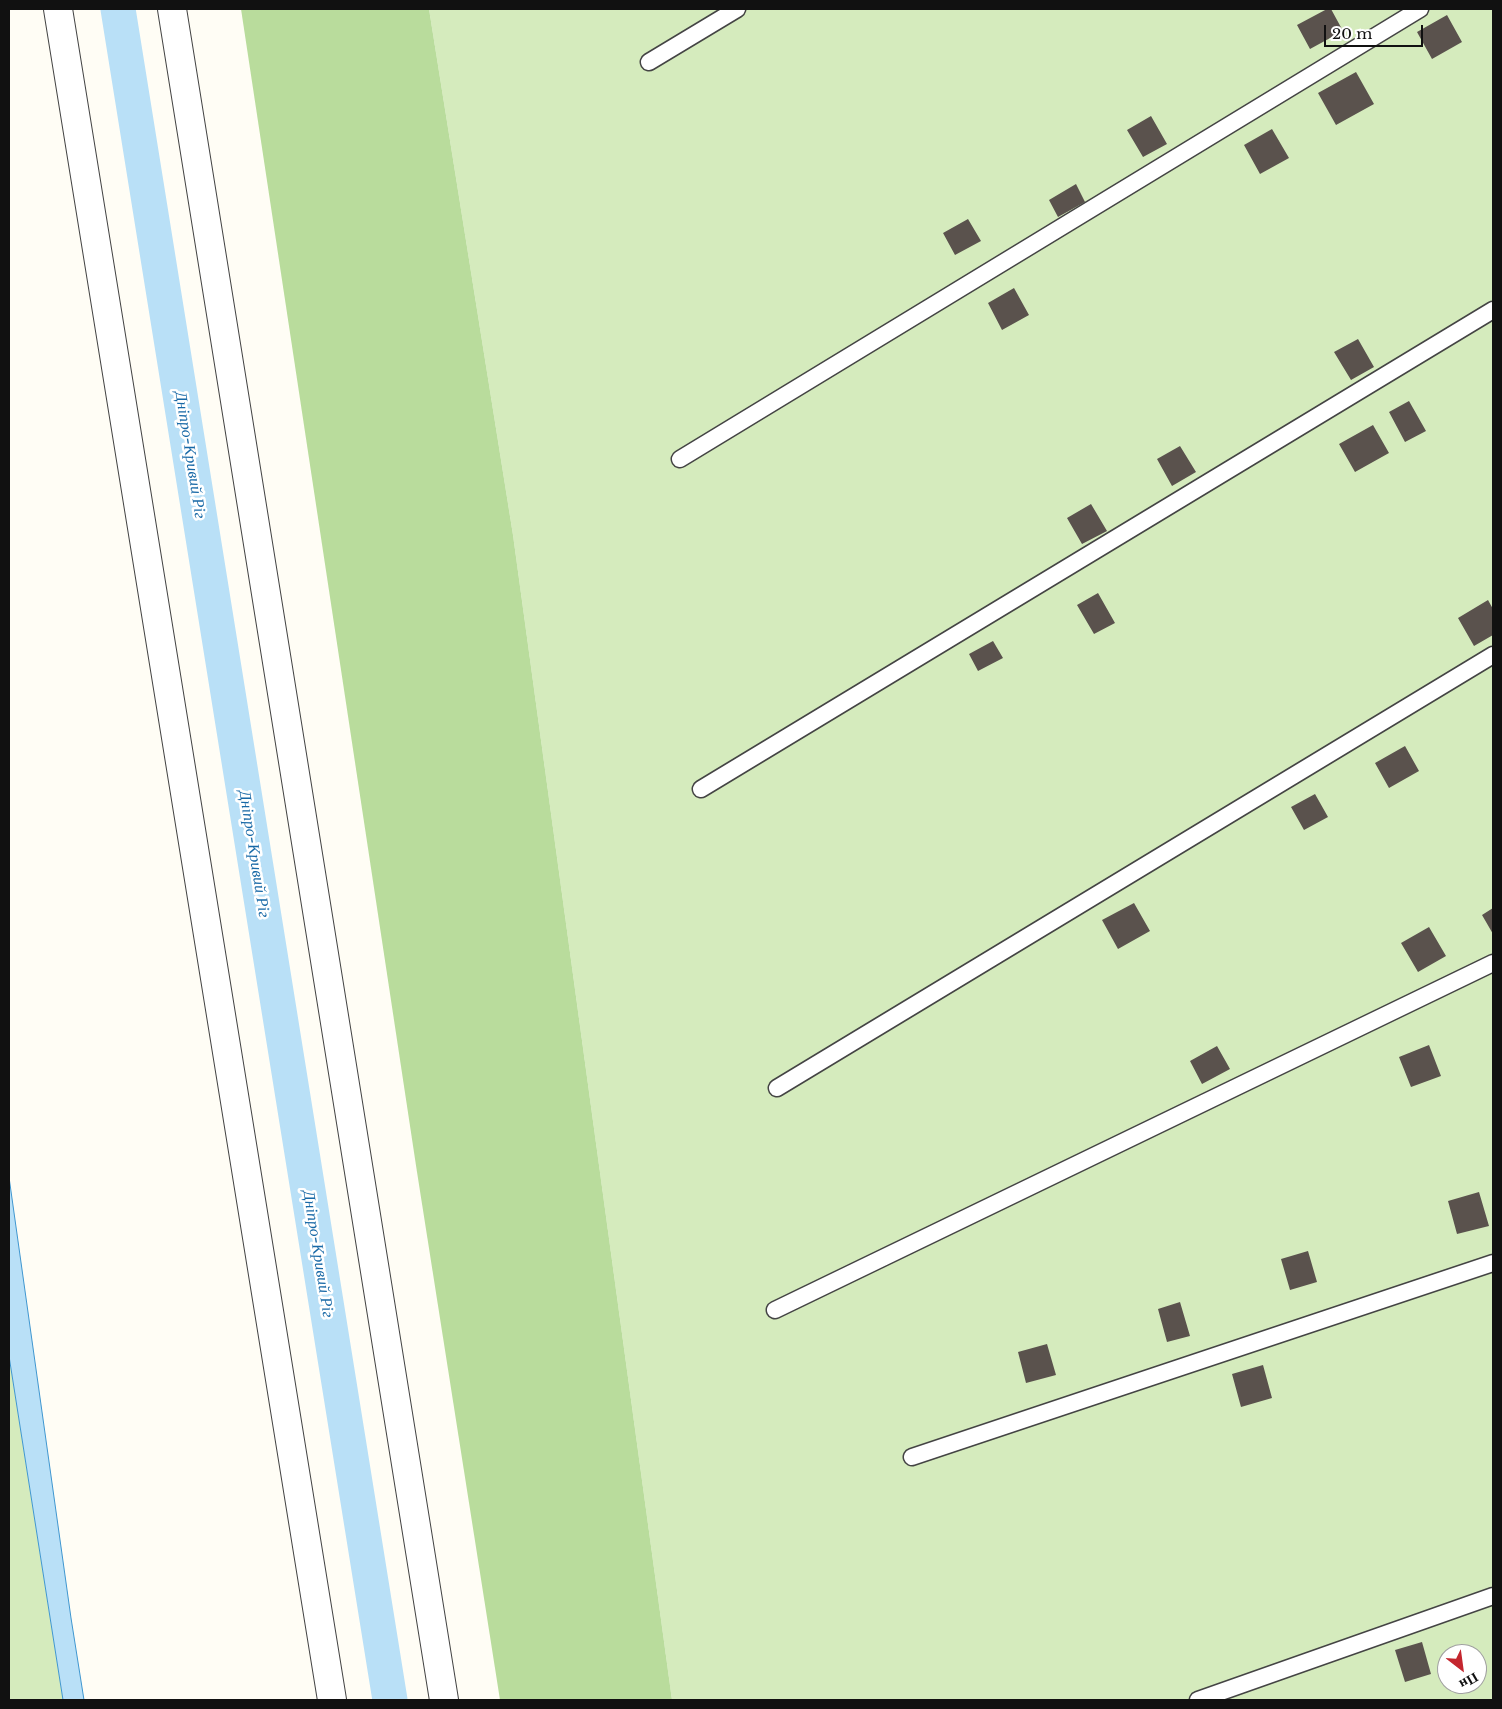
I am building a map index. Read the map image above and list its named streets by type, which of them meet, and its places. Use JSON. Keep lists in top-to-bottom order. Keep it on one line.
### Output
{"water":["Дніпро-Кривий Ріг"],"scale_bar":"20 m","north":"bottom right"}
